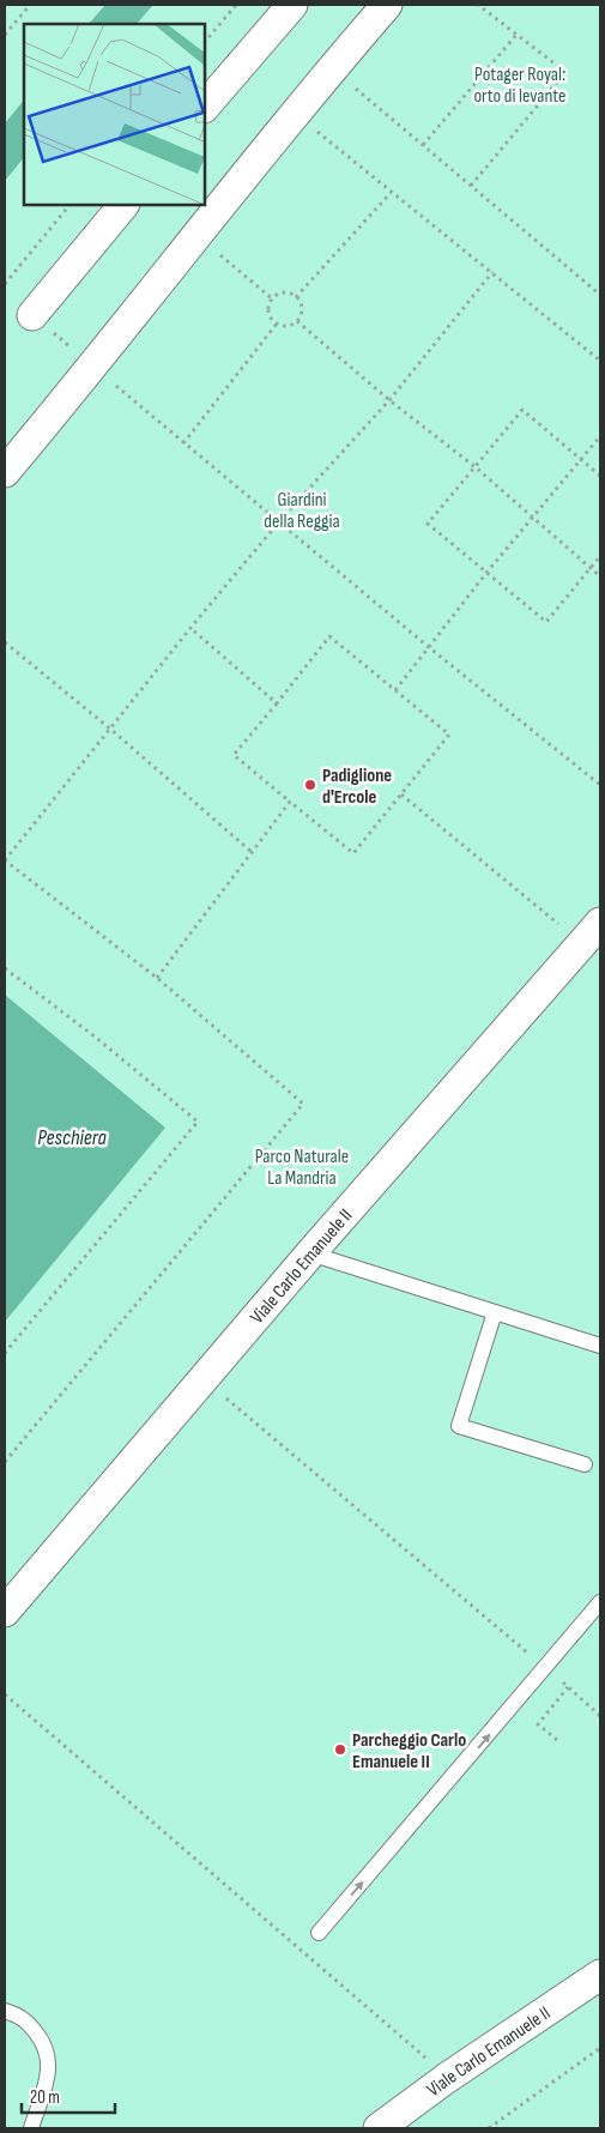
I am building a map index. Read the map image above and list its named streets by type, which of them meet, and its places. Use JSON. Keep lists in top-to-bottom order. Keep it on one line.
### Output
{"streets":{"street":["Viale Carlo Emanuele II"]},"water":["Peschiera"],"parks":["Potager Royal: orto di levante","Giardini della Reggia","Parco Naturale La Mandria"],"places":["Padiglione d'Ercole","Parcheggio Carlo Emanuele II"],"scale_bar":"20 m"}
